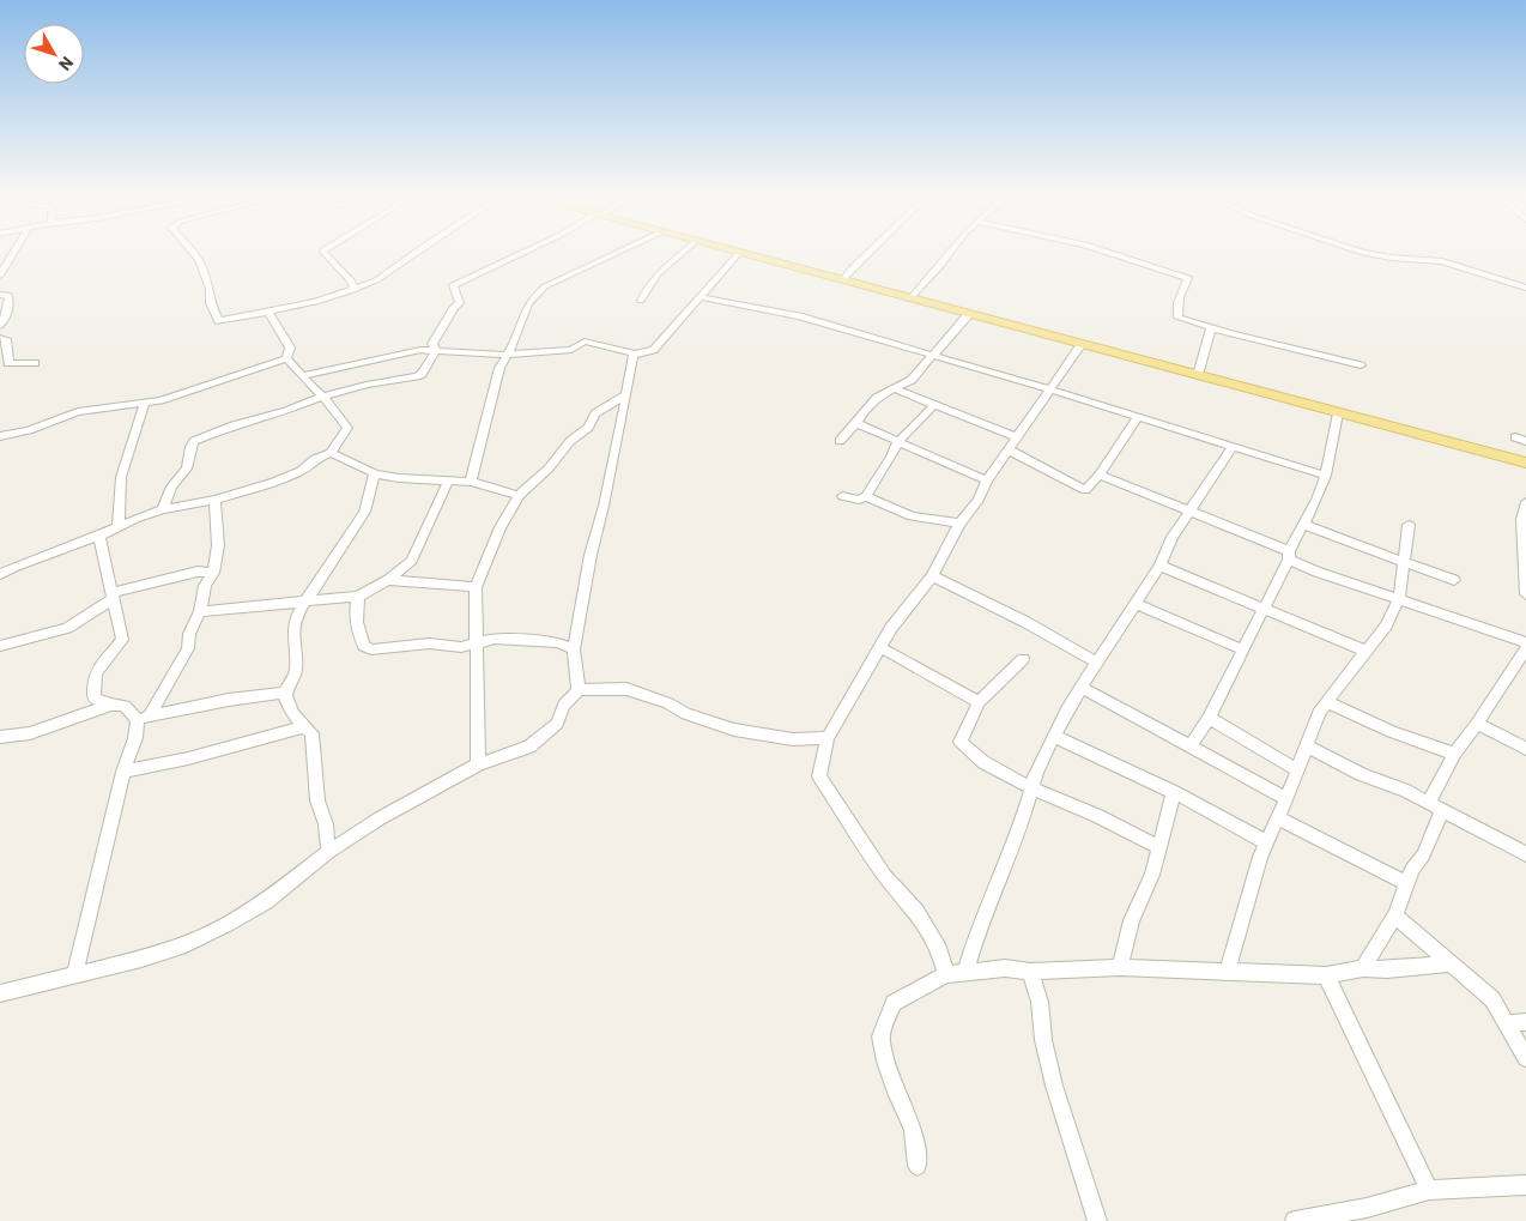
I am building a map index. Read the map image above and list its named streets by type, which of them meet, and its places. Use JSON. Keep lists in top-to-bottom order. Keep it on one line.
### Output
{"north":"bottom right"}
